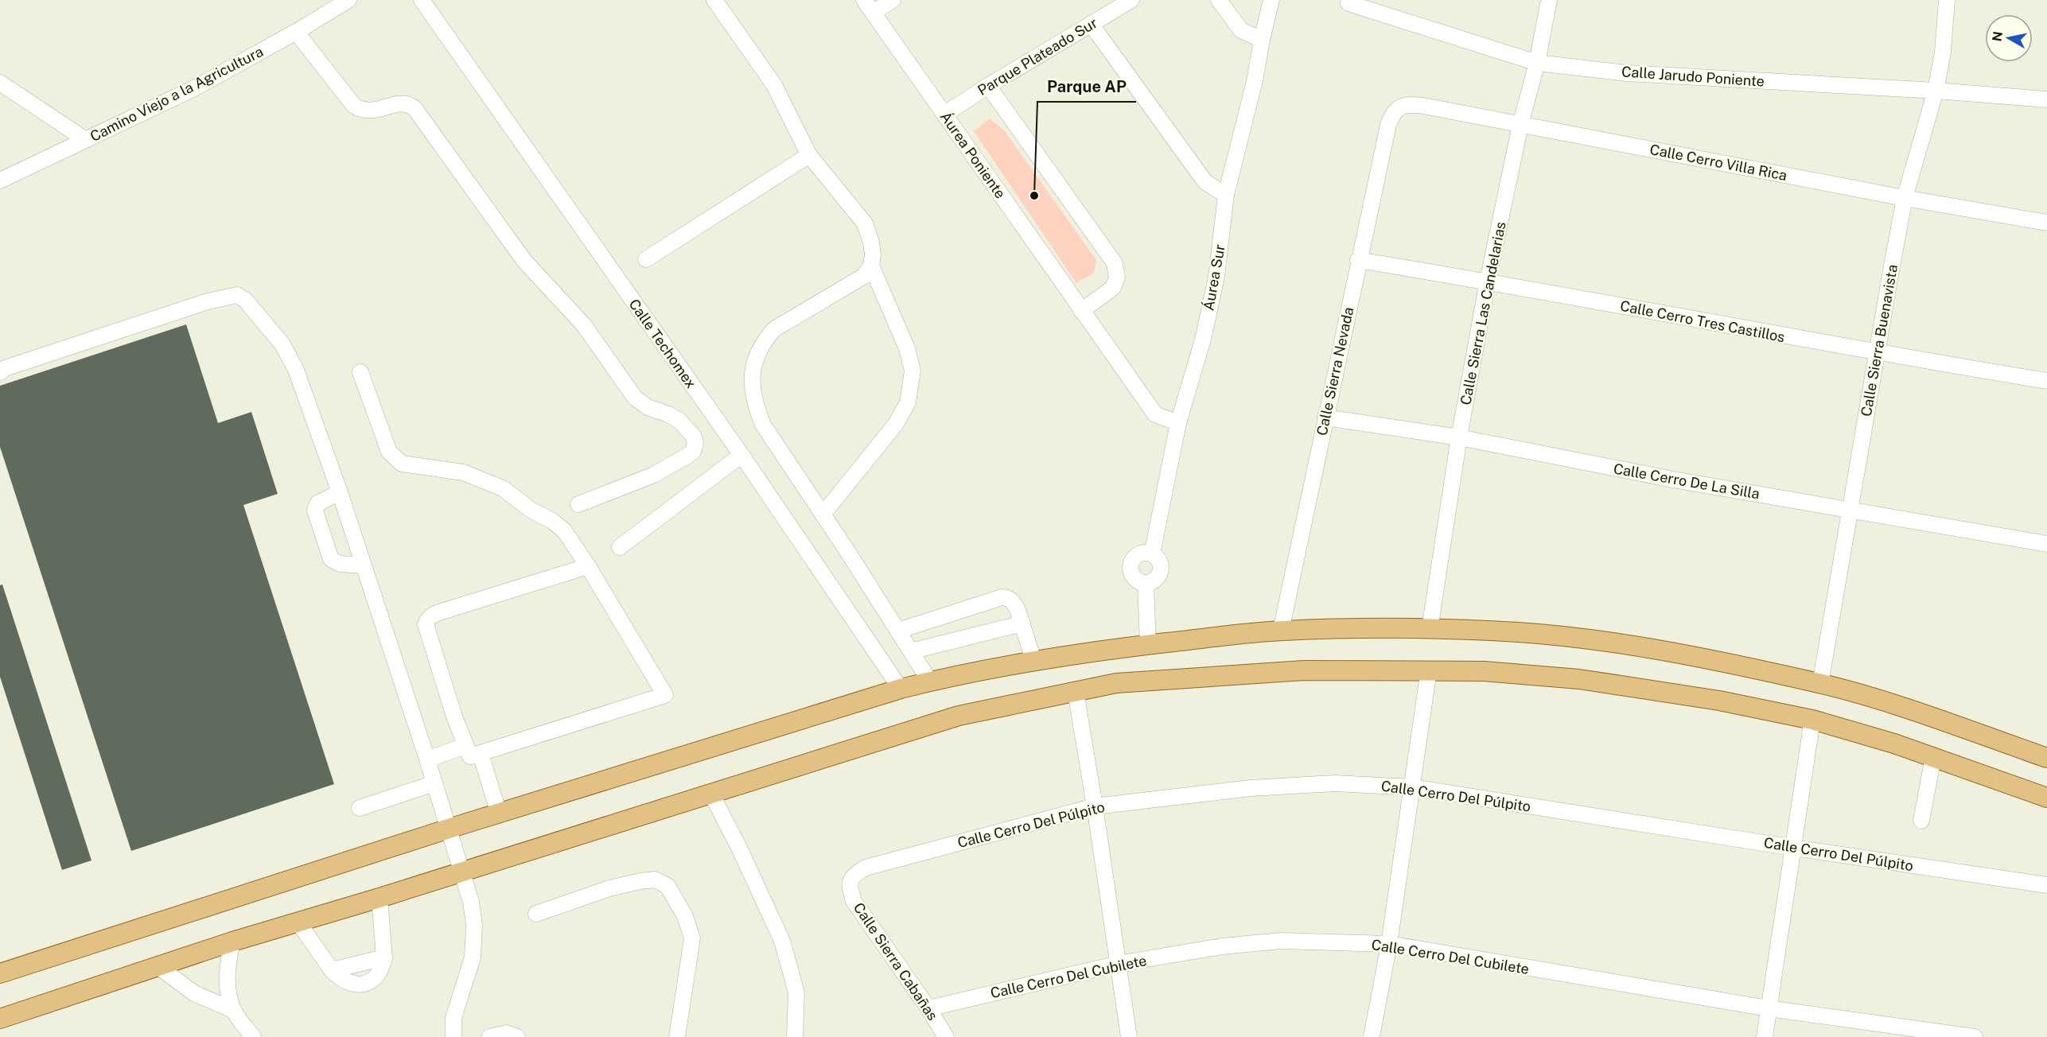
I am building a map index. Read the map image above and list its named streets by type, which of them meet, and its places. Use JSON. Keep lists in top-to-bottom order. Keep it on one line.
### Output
{"streets":{"street":["Parque Plateado Sur","Calle Jarudo Poniente","Camino Viejo a la Agricultura","Áurea Poniente","Calle Cerro Villa Rica","Áurea Sur","Calle Sierra Las Candelarias","Calle Cerro Tres Castillos","Calle Sierra Buenavista","Calle Techomex","Calle Sierra Nevada","Calle Cerro De La Silla","Calle Cerro Del Púlpito","Calle Cerro Del Cubilete","Calle Sierra Cabañas"]},"crossings":[["Parque Plateado Sur","Áurea Poniente"],["Calle Jarudo Poniente","Calle Sierra Las Candelarias"],["Calle Jarudo Poniente","Calle Sierra Buenavista"],["Áurea Poniente","Áurea Sur"],["Calle Cerro Villa Rica","Calle Sierra Las Candelarias"],["Calle Cerro Villa Rica","Calle Sierra Buenavista"],["Calle Cerro Villa Rica","Calle Sierra Nevada"],["Calle Sierra Las Candelarias","Calle Cerro Tres Castillos"],["Calle Sierra Las Candelarias","Calle Cerro De La Silla"],["Calle Cerro Tres Castillos","Calle Sierra Buenavista"],["Calle Cerro Tres Castillos","Calle Sierra Nevada"],["Calle Sierra Buenavista","Calle Cerro De La Silla"],["Calle Sierra Nevada","Calle Cerro De La Silla"],["Calle Cerro Del Púlpito","Calle Sierra Cabañas"],["Calle Cerro Del Cubilete","Calle Sierra Cabañas"]],"places":["Parque AP"],"north":"left"}
